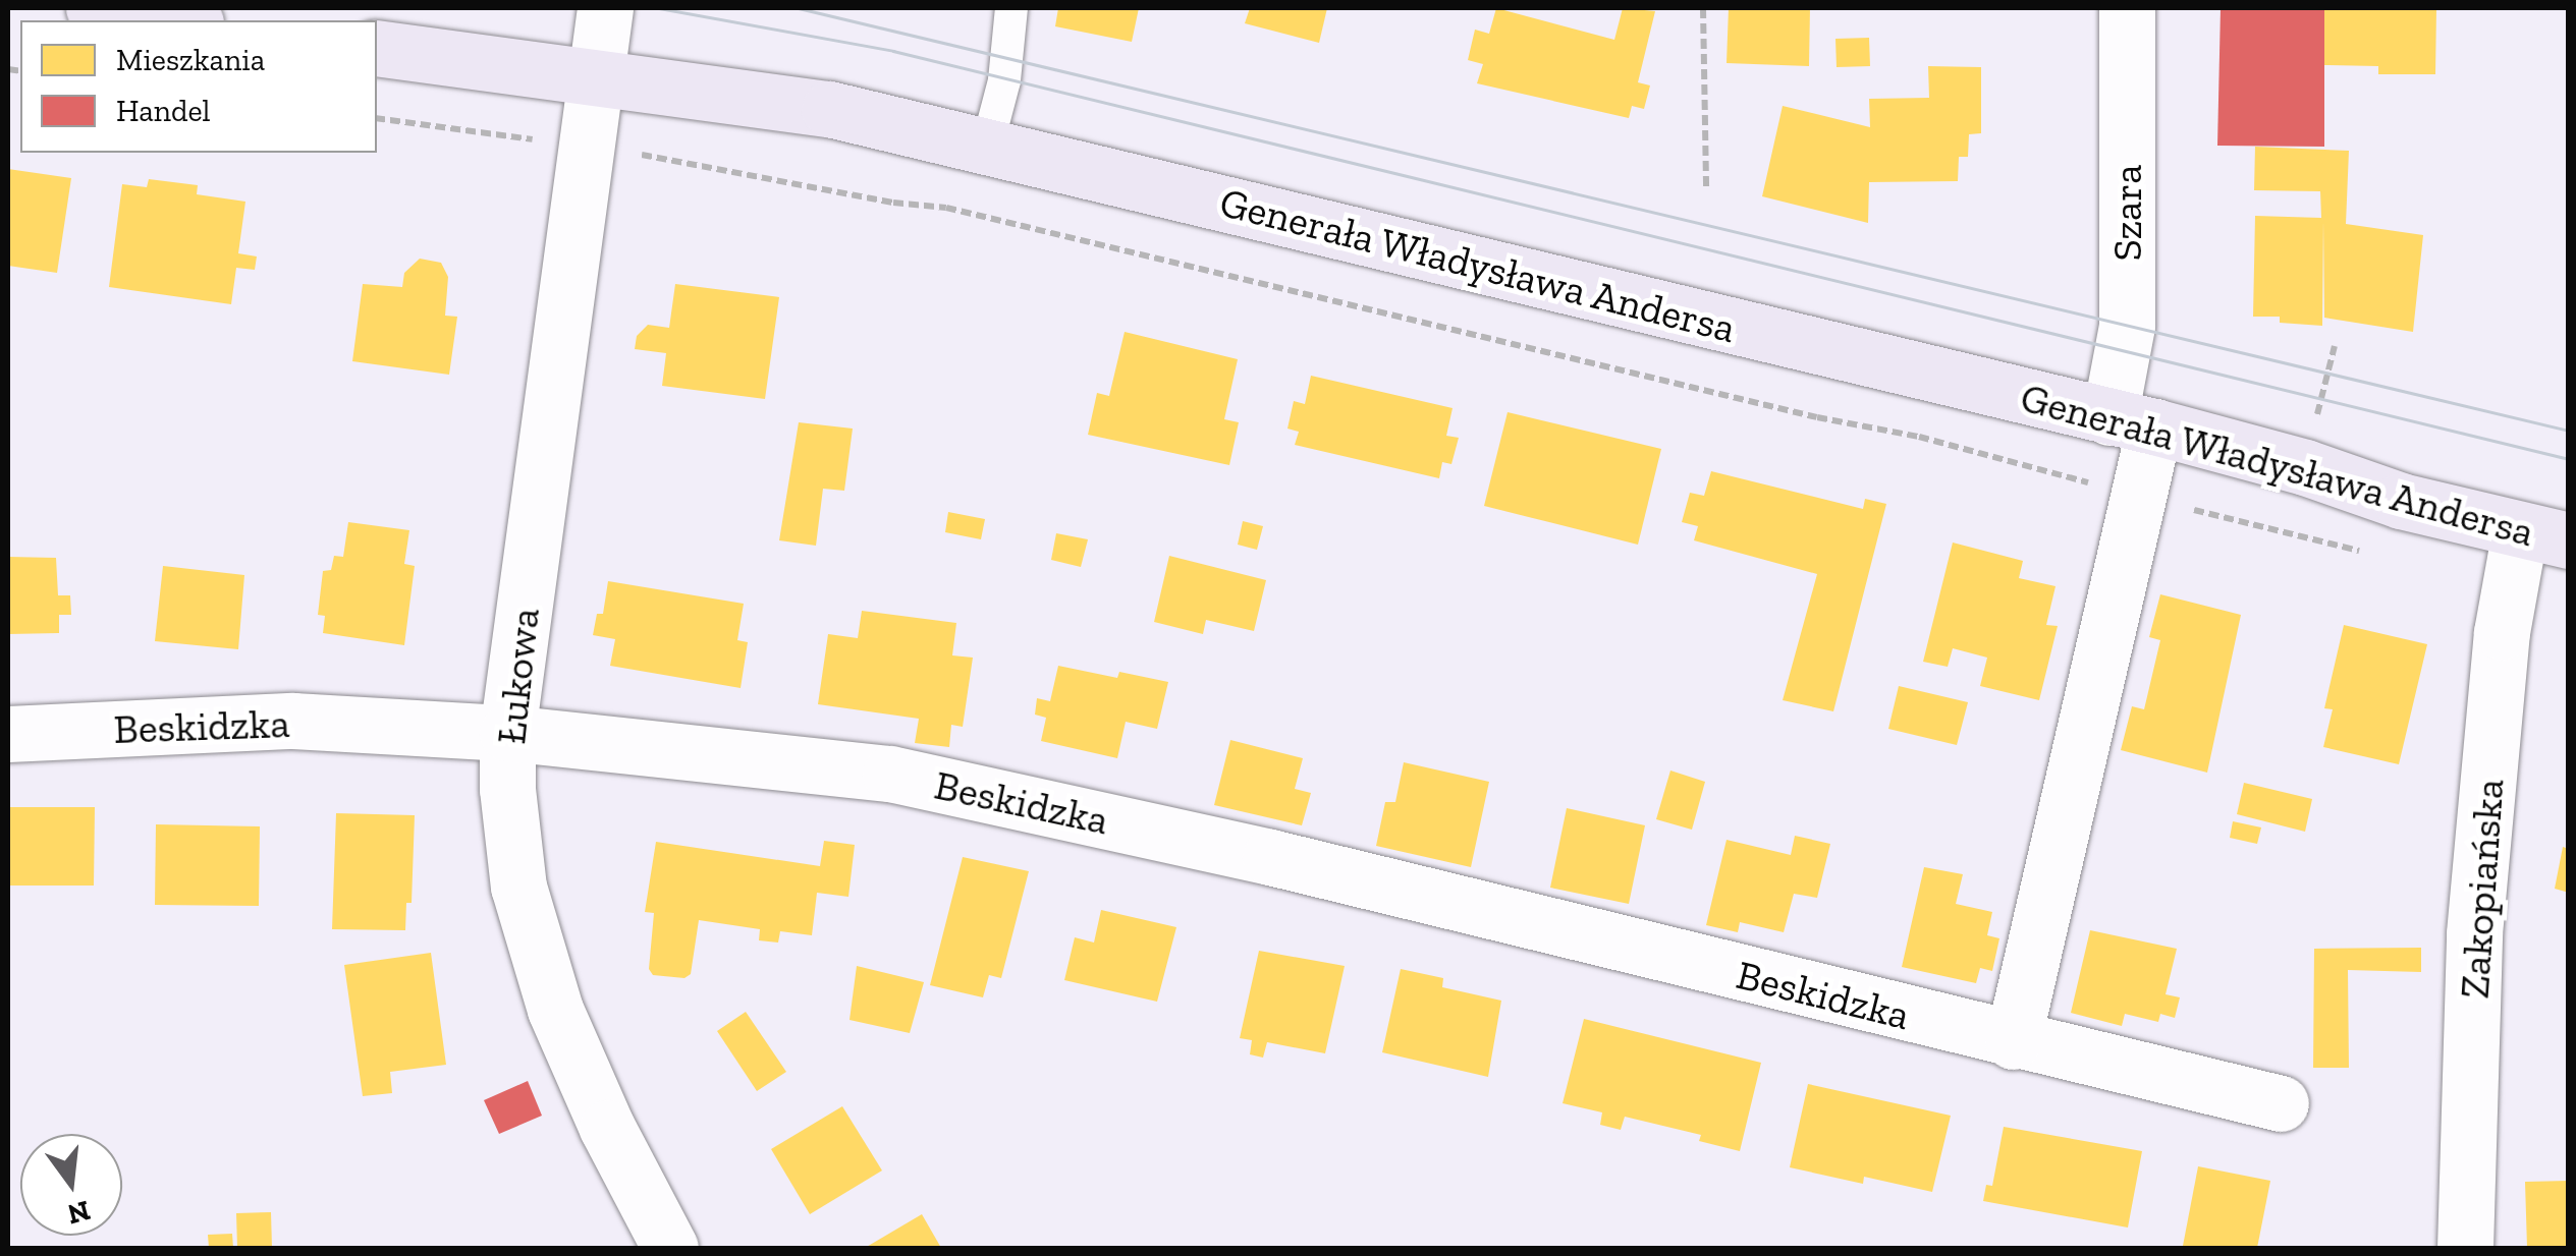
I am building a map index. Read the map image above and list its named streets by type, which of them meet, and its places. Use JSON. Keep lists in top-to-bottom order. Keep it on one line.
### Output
{"streets":{"main road":["Generała Władysława Andersa"],"street":["Szara","Łukowa","Beskidzka","Zakopiańska"]},"crossings":[["Szara","Generała Władysława Andersa"],["Generała Władysława Andersa","Łukowa"],["Generała Władysława Andersa","Zakopiańska"],["Łukowa","Beskidzka"]],"legend":["Mieszkania","Handel"],"north":"bottom"}
